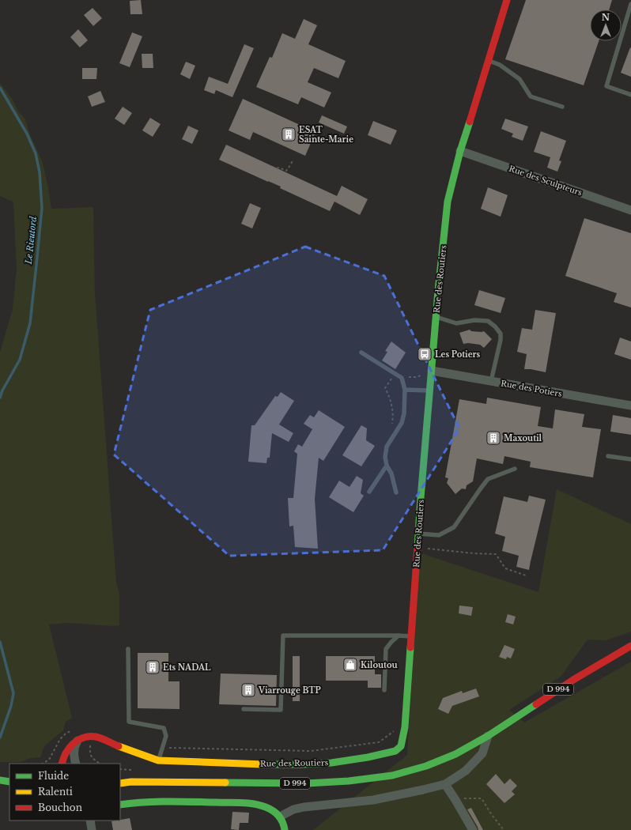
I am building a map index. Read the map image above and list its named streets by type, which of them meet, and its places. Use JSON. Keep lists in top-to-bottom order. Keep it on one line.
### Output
{"streets":{"street":["Rue des Sculpteurs","Rue des Routiers","Rue des Potiers","D 994"]},"crossings":[["Rue des Sculpteurs","Rue des Routiers"],["Rue des Routiers","Rue des Potiers"]],"water":["Le Rieutord"],"places":{"building":["ESAT Sainte-Marie","Maxoutil","Ets NADAL","Viarrouge BTP"],"bus stop":["Les Potiers"],"shop":["Kiloutou"]},"legend":["Fluide","Ralenti","Bouchon"],"north":"top"}
